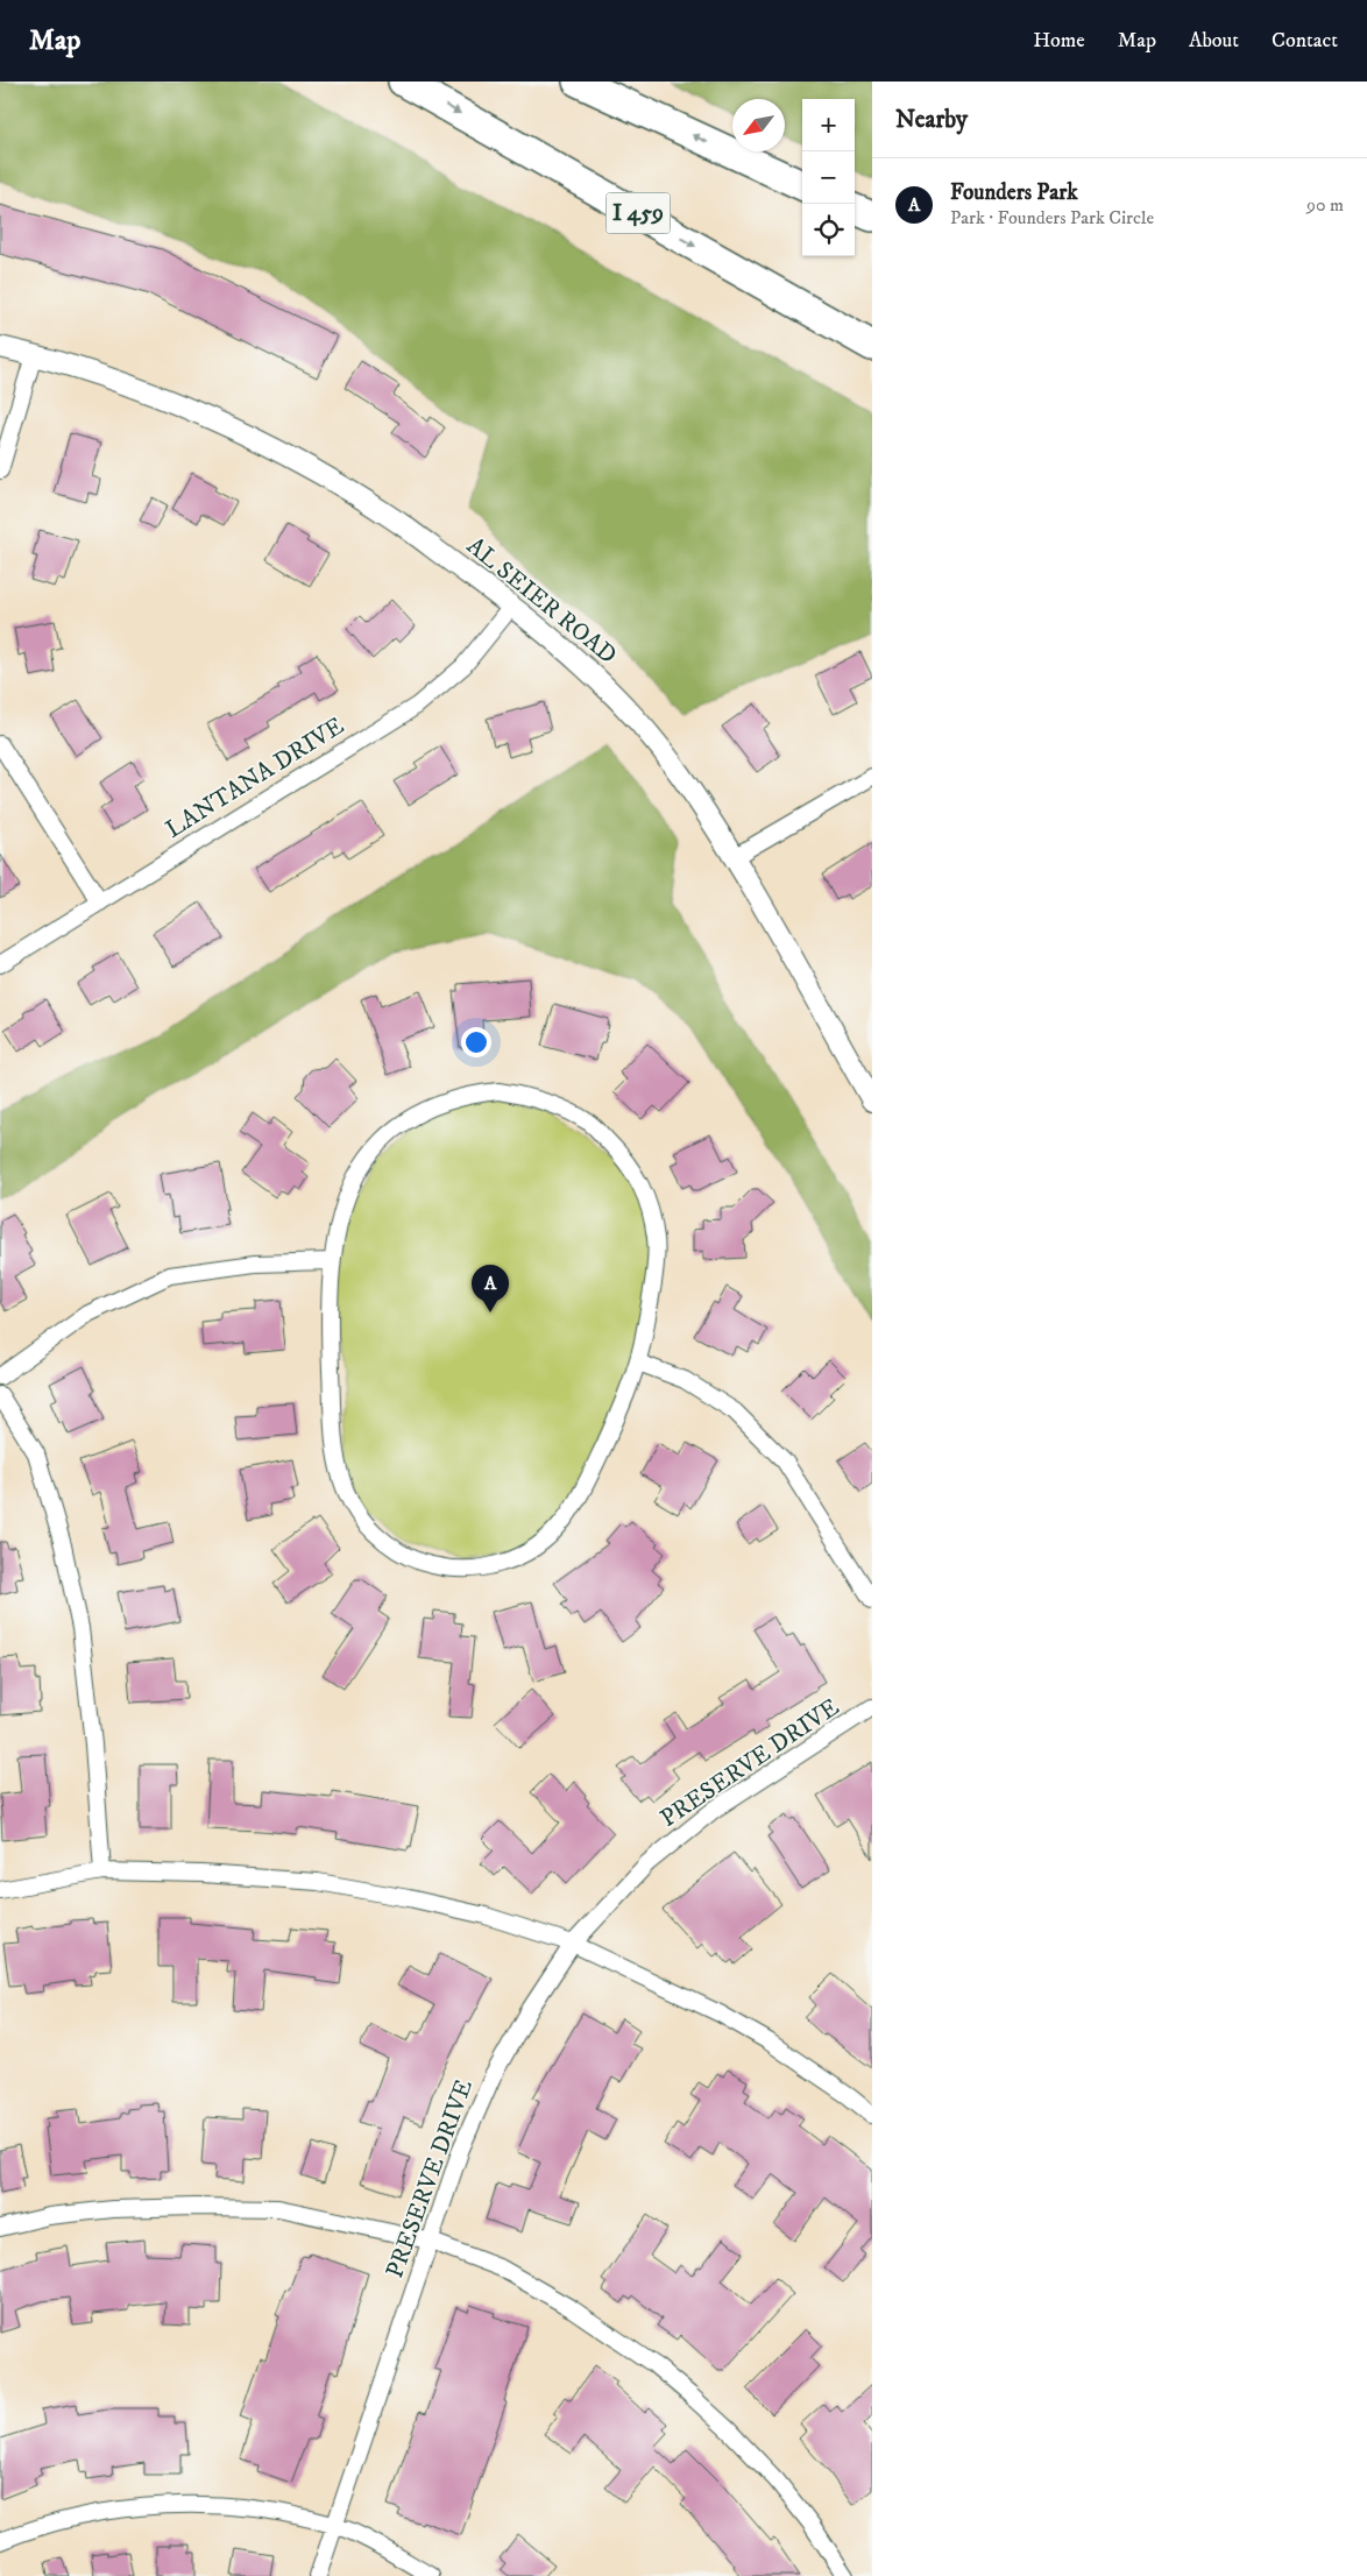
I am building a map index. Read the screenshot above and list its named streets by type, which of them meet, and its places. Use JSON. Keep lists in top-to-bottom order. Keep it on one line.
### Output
{"streets":{"highway":["I 459"],"street":["AL SEIER ROAD","LANTANA DRIVE","PRESERVE DRIVE"]},"crossings":[["AL SEIER ROAD","LANTANA DRIVE"]],"north":"bottom left","page":{"header":"Map","nav":["Home","Map","About","Contact"],"heading":"Nearby","map_buttons":["+","−"],"list":[{"mark":"A","name":"Founders Park","note":"Park · Founders Park Circle","value":"90 m"}],"pins":"A"}}
